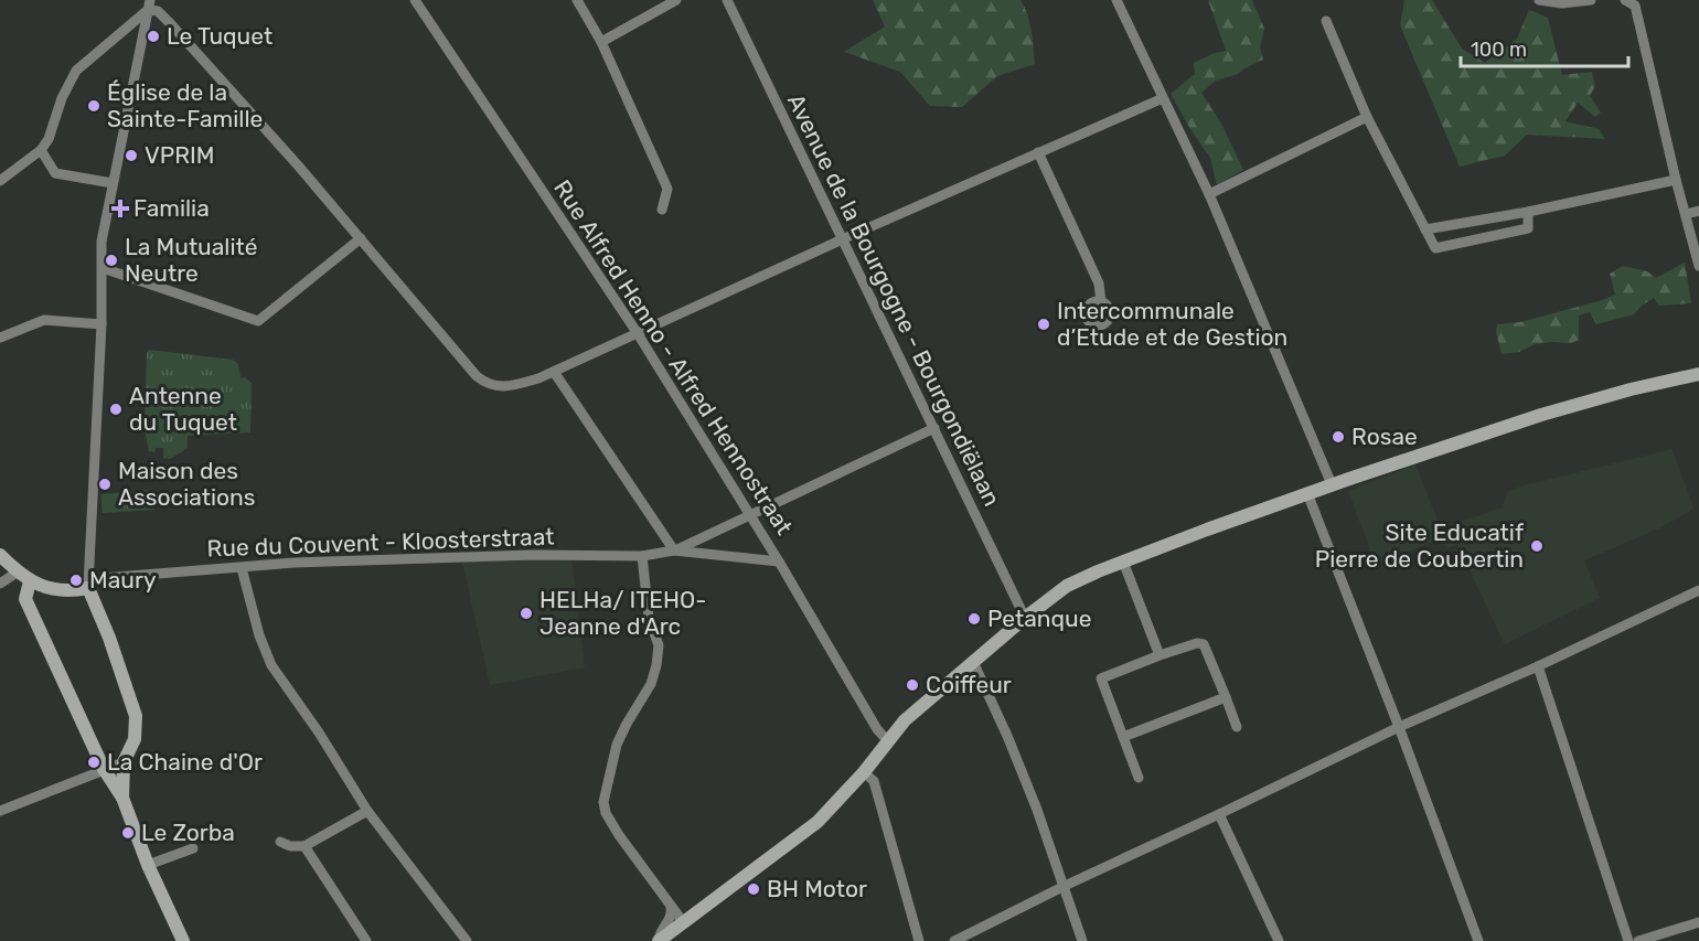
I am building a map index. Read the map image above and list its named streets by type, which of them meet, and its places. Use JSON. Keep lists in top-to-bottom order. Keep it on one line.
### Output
{"streets":{"street":["Avenue de la Bourgogne - Bourgondiëlaan","Rue Alfred Henno - Alfred Hennostraat","Rue du Couvent - Kloosterstraat"]},"crossings":[["Avenue de la Bourgogne - Bourgondiëlaan","Rue du Couvent - Kloosterstraat"],["Rue Alfred Henno - Alfred Hennostraat","Rue du Couvent - Kloosterstraat"]],"places":{"other":["Le Tuquet","Église de la Sainte-Famille","VPRIM","La Mutualité Neutre","Intercommunale d’Etude et de Gestion","Antenne du Tuquet","Rosae","Maison des Associations","Site Educatif Pierre de Coubertin","Maury","HELHa/ ITEHO- Jeanne d'Arc","Petanque","Coiffeur","La Chaine d'Or","Le Zorba","BH Motor"],"health":["Familia"]},"scale_bar":"100 m"}
